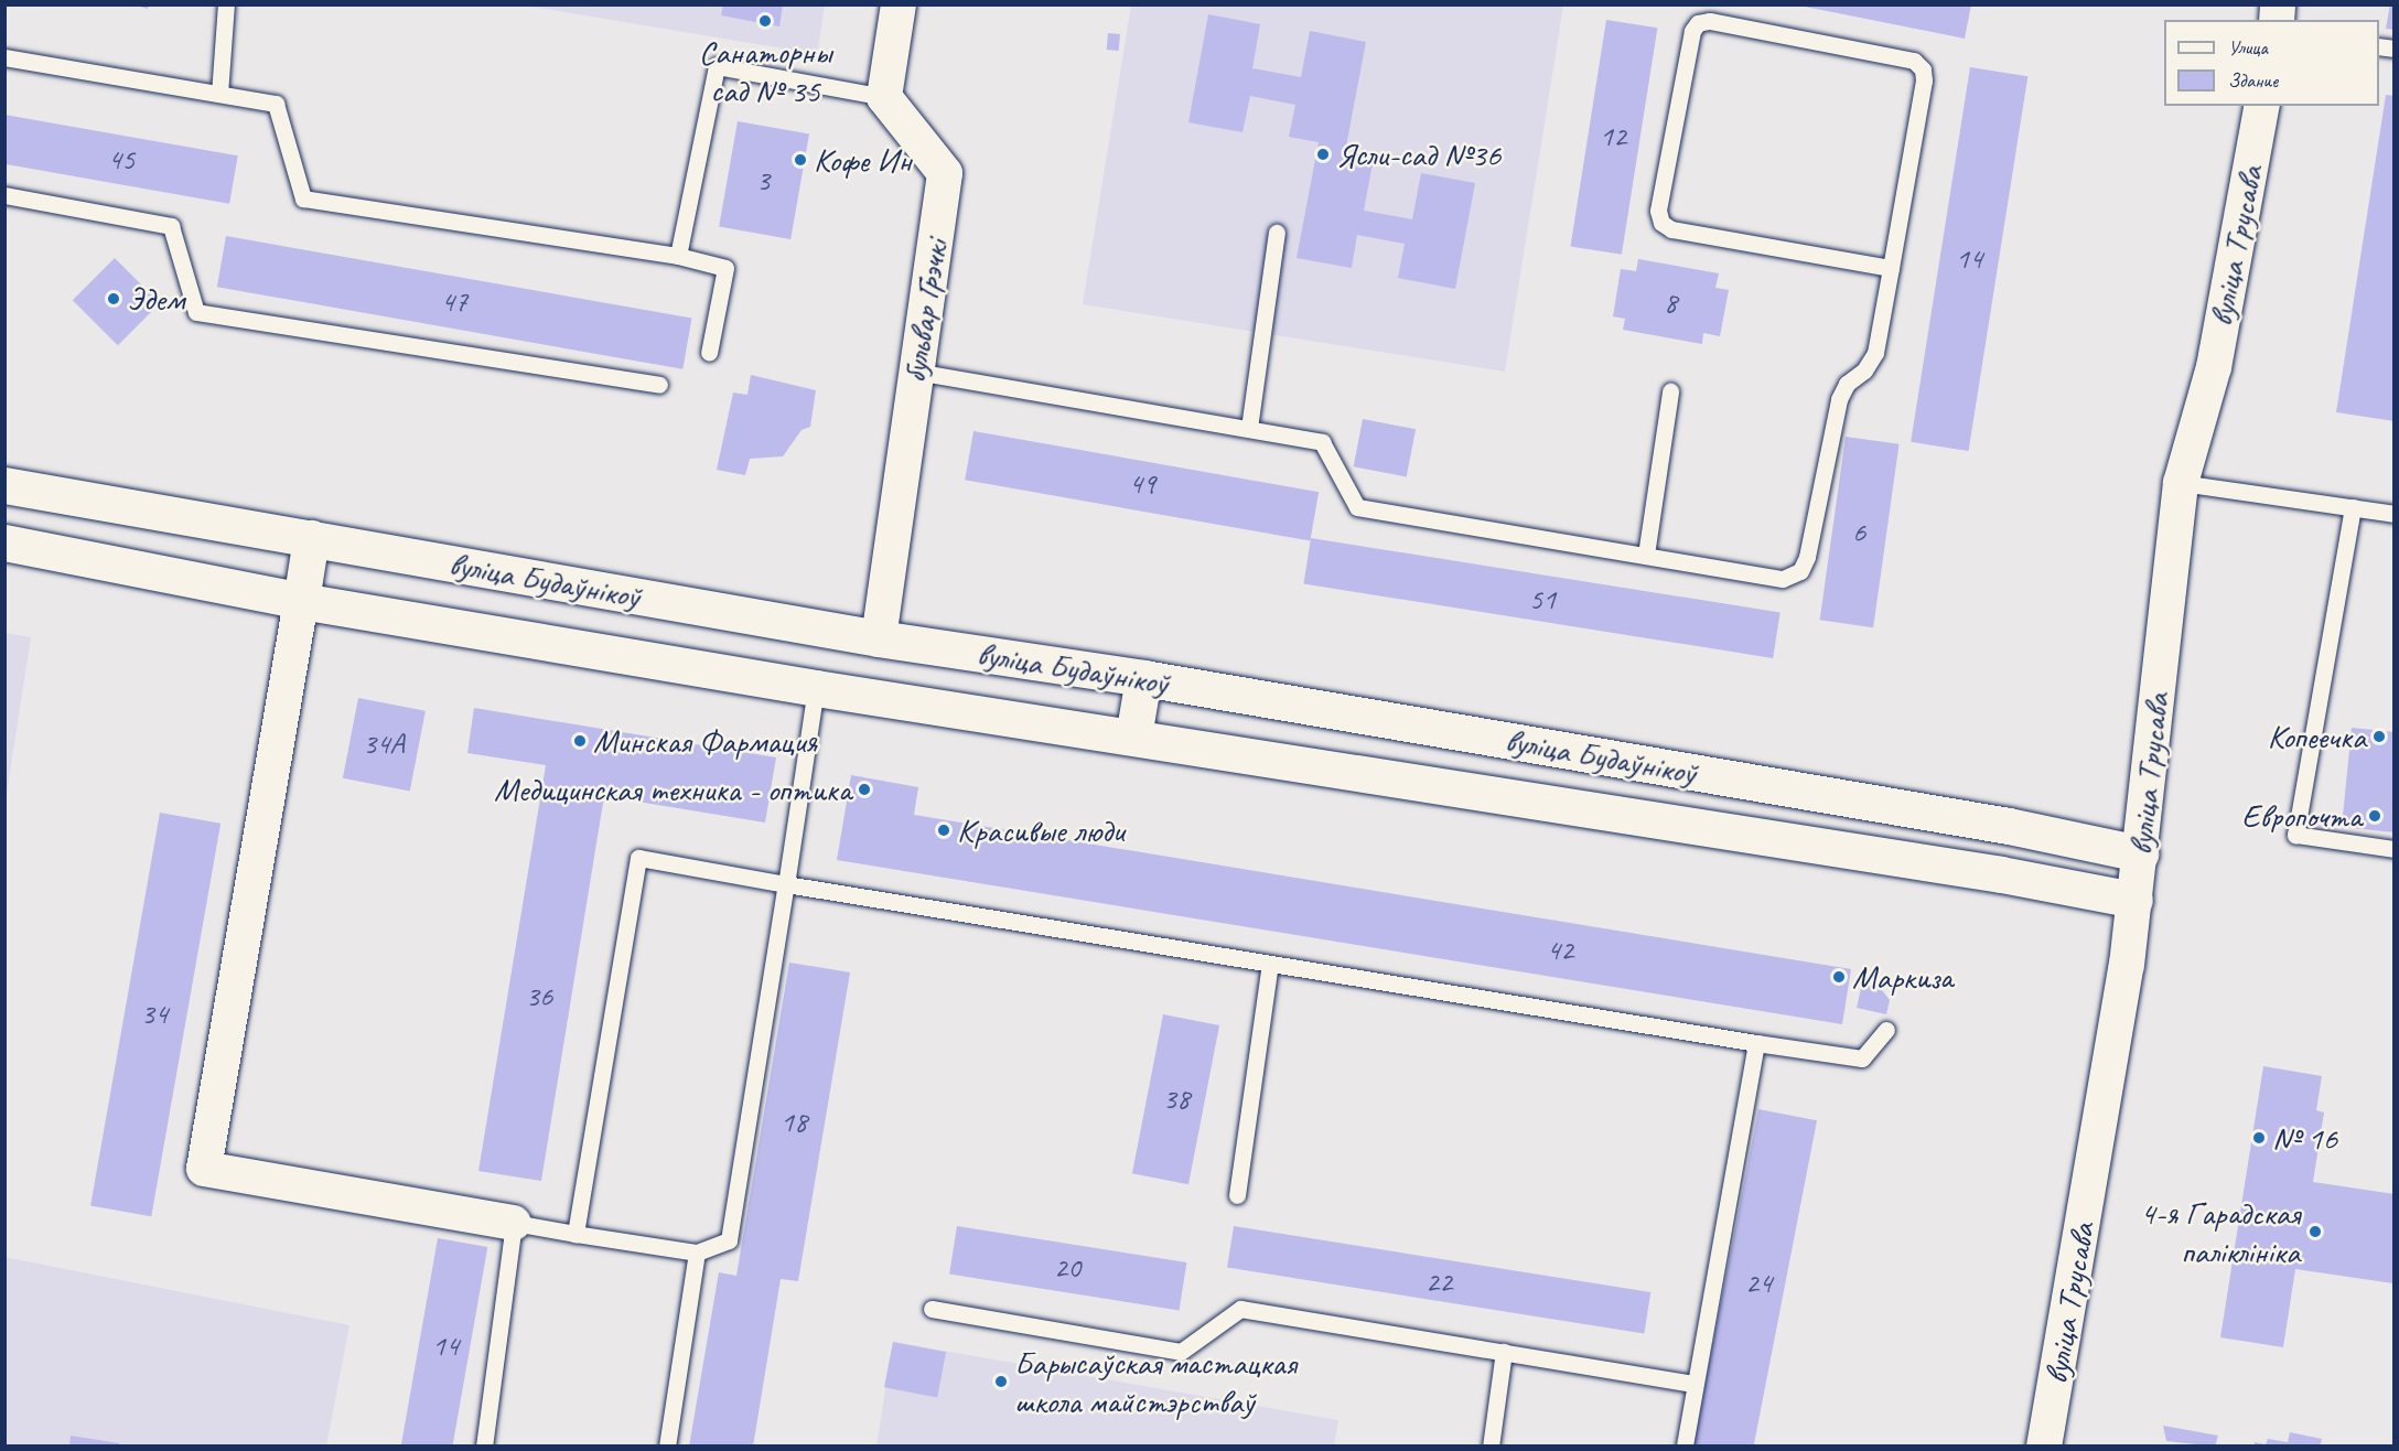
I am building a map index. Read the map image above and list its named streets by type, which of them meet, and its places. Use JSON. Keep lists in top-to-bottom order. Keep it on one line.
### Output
{"streets":{"street":["вуліца Трусава","бульвар Грэчкі","вуліца Будаўнікоў"]},"crossings":[["вуліца Трусава","вуліца Будаўнікоў"],["бульвар Грэчкі","вуліца Будаўнікоў"]],"places":["Санаторны сад № 35","Ясли-сад №36","Кофе Ин","Эдем","Копеечка","Минская Фармация","Медицинская техника - оптика","Европочта","Красивые люди","Маркиза","№ 16","4-я Гарадская паліклініка","Барысаўская мастацкая школа майстэрстваў"],"house_numbers":["12","45","3","14","47","8","49","6","51","34А","42","36","34","38","18","20","22","24","14"],"legend":["Улица","Здание"]}
